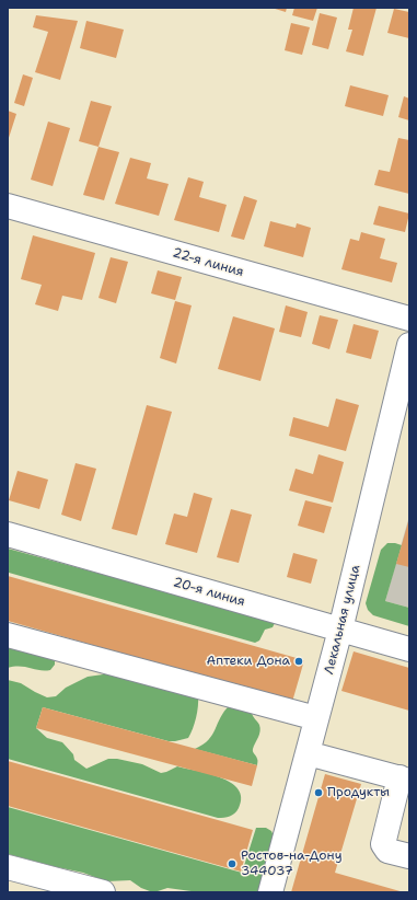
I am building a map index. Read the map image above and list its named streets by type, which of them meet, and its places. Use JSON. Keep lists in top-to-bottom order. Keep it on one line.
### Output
{"streets":{"street":["22-я линия","20-я линия","Лекальная улица"]},"crossings":[["20-я линия","Лекальная улица"]],"places":["Аптеки Дона","Продукты","Ростов-на-Дону 344037"]}
